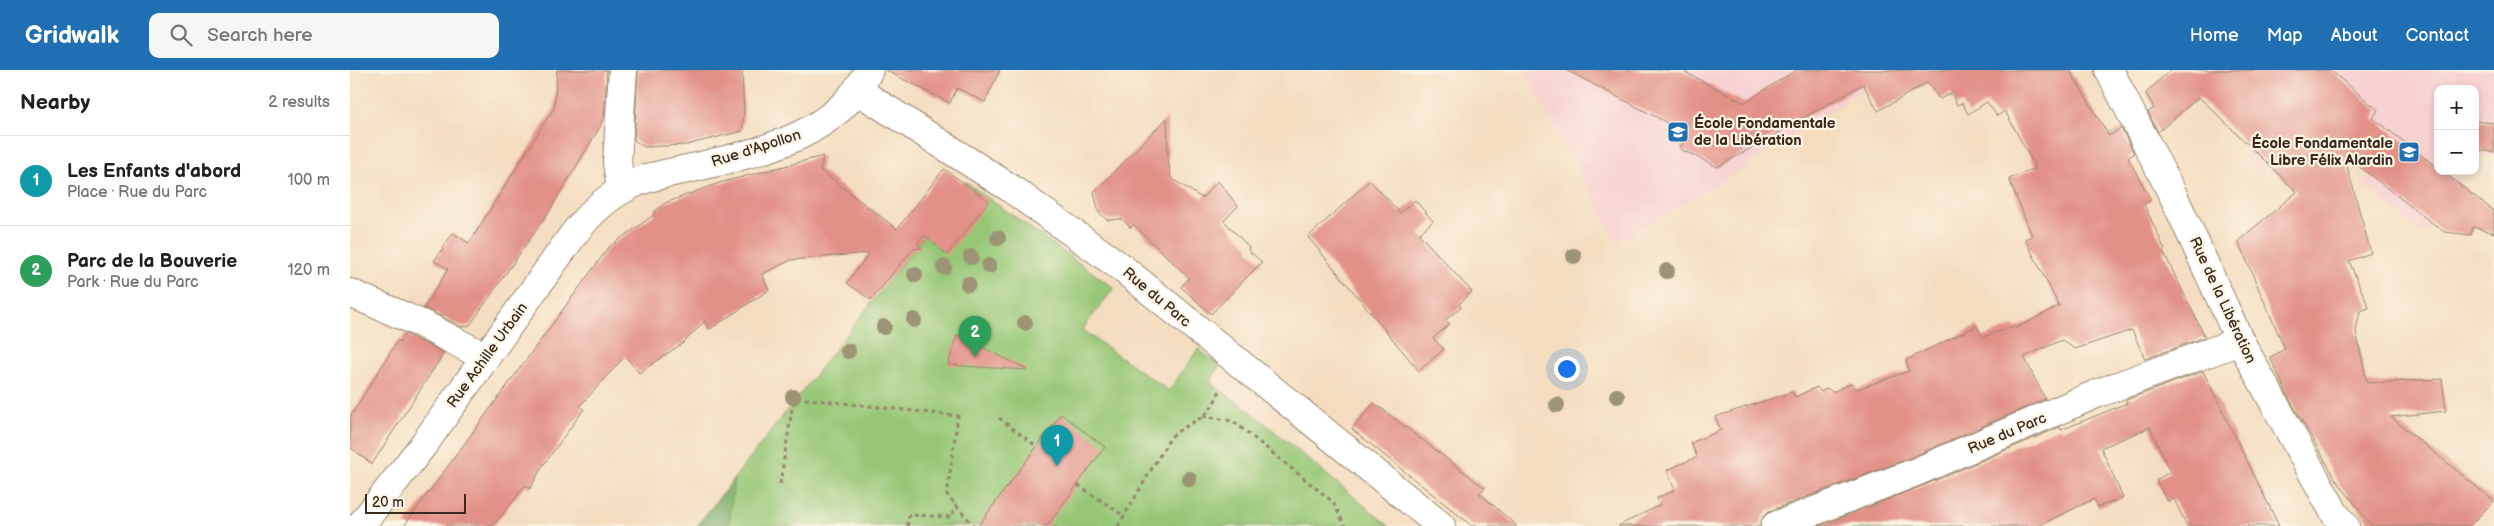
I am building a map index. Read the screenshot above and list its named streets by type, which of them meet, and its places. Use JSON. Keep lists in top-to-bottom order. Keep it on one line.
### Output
{"streets":{"street":["Rue d'Apollon","Rue du Parc","Rue de la Libération","Rue Achille Urbain"]},"crossings":[["Rue d'Apollon","Rue du Parc"],["Rue d'Apollon","Rue Achille Urbain"],["Rue du Parc","Rue de la Libération"]],"places":{"school or university":["École Fondamentale de la Libération","École Fondamentale Libre Félix Alardin"]},"scale_bar":"20 m","page":{"header":"Gridwalk","search":"Search here","nav":["Home","Map","About","Contact"],"heading":["Nearby","2 results"],"map_buttons":["+","−"],"list":[{"mark":"1","name":"Les Enfants d'abord","note":"Place · Rue du Parc","value":"100 m"},{"mark":"2","name":"Parc de la Bouverie","note":"Park · Rue du Parc","value":"120 m"}],"pins":["2","1"],"scale":"20 m"}}
